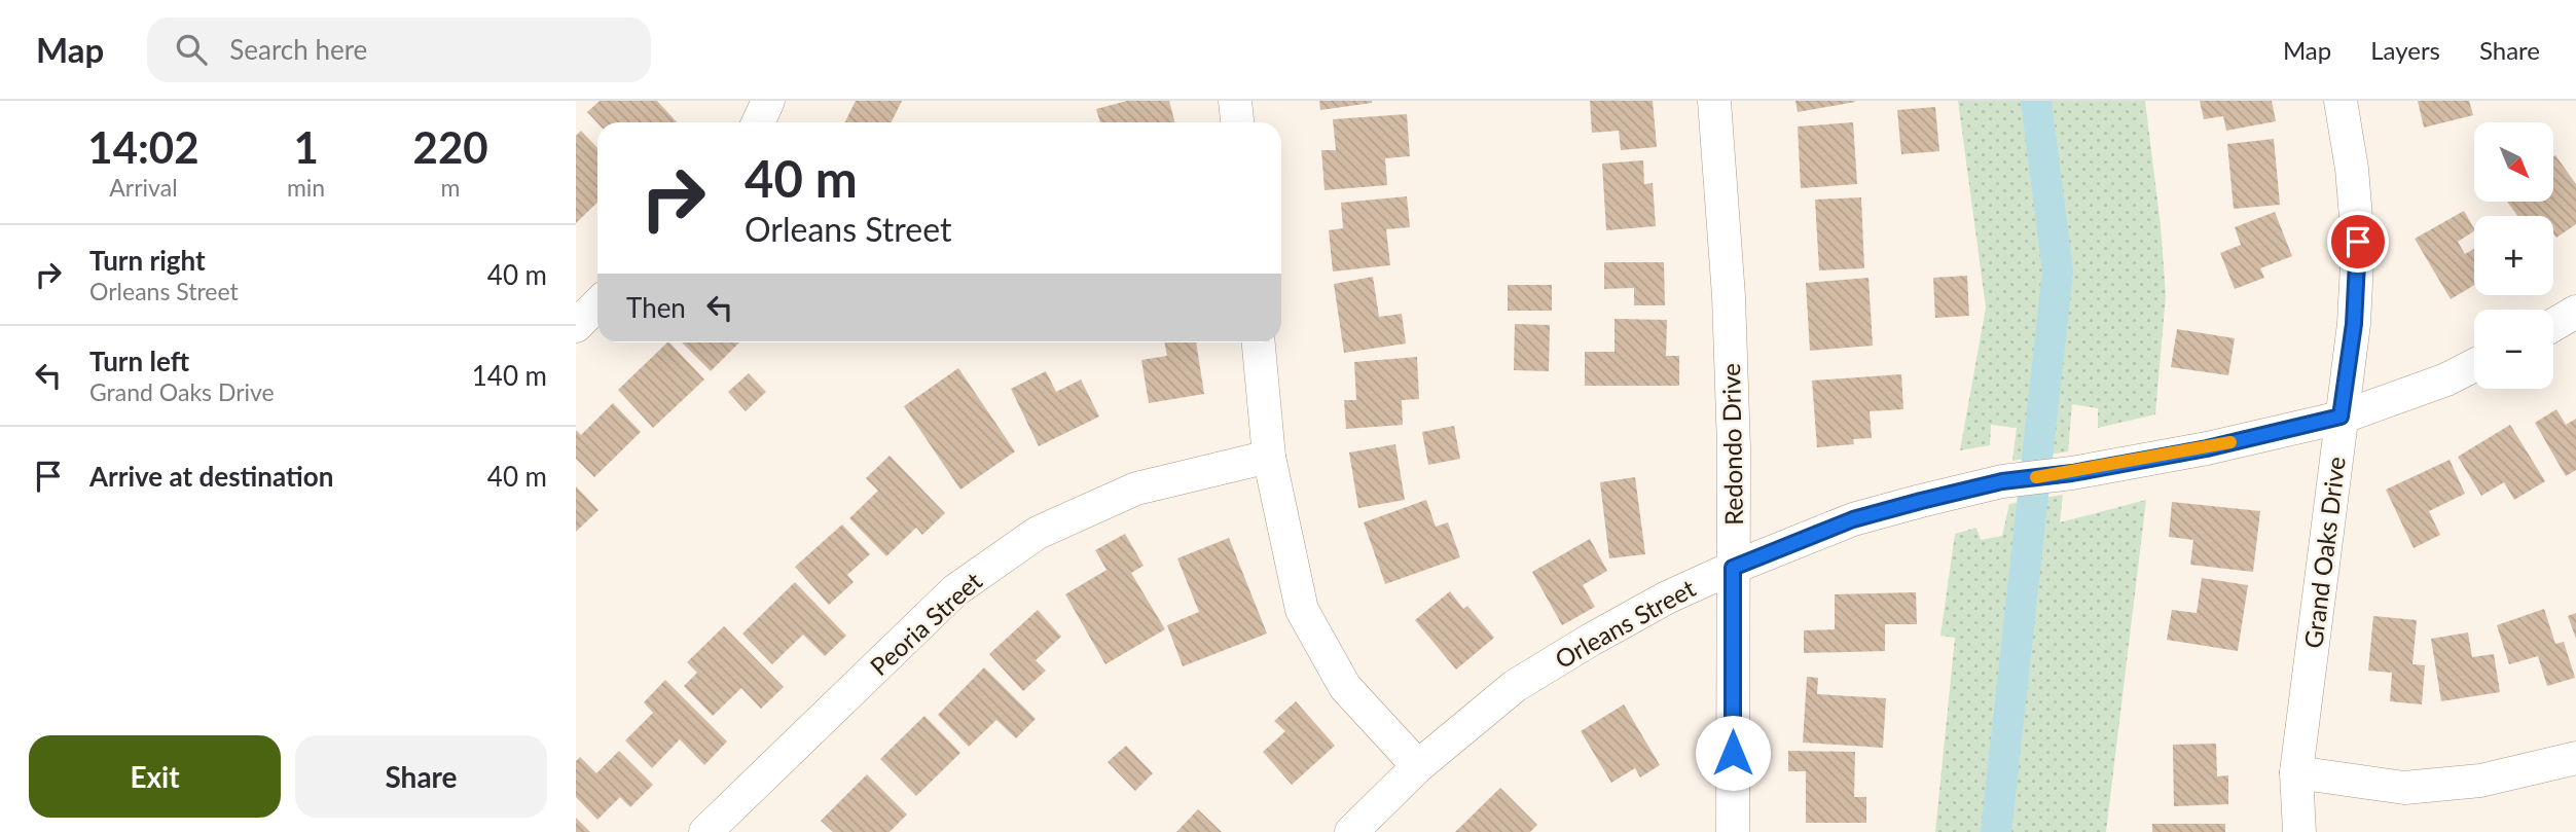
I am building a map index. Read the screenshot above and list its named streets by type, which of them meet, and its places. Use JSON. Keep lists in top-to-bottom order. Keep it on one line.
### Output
{"streets":{"street":["Redondo Drive","Grand Oaks Drive","Peoria Street","Orleans Street"]},"crossings":[["Redondo Drive","Orleans Street"],["Grand Oaks Drive","Orleans Street"]],"north":"bottom right","page":{"header":"Map","search":"Search here","nav":["Map","Layers","Share"],"eta":["14:02","Arrival","1","min","220","m"],"map_buttons":["+","−"],"turn":["40 m","Orleans Street"],"list":[{"name":"Turn right","note":"Orleans Street","value":"40 m"},{"name":"Turn left","note":"Grand Oaks Drive","value":"140 m"},{"name":"Arrive at destination","value":"40 m"}],"then":"Then","buttons":["Exit","Share"]}}
